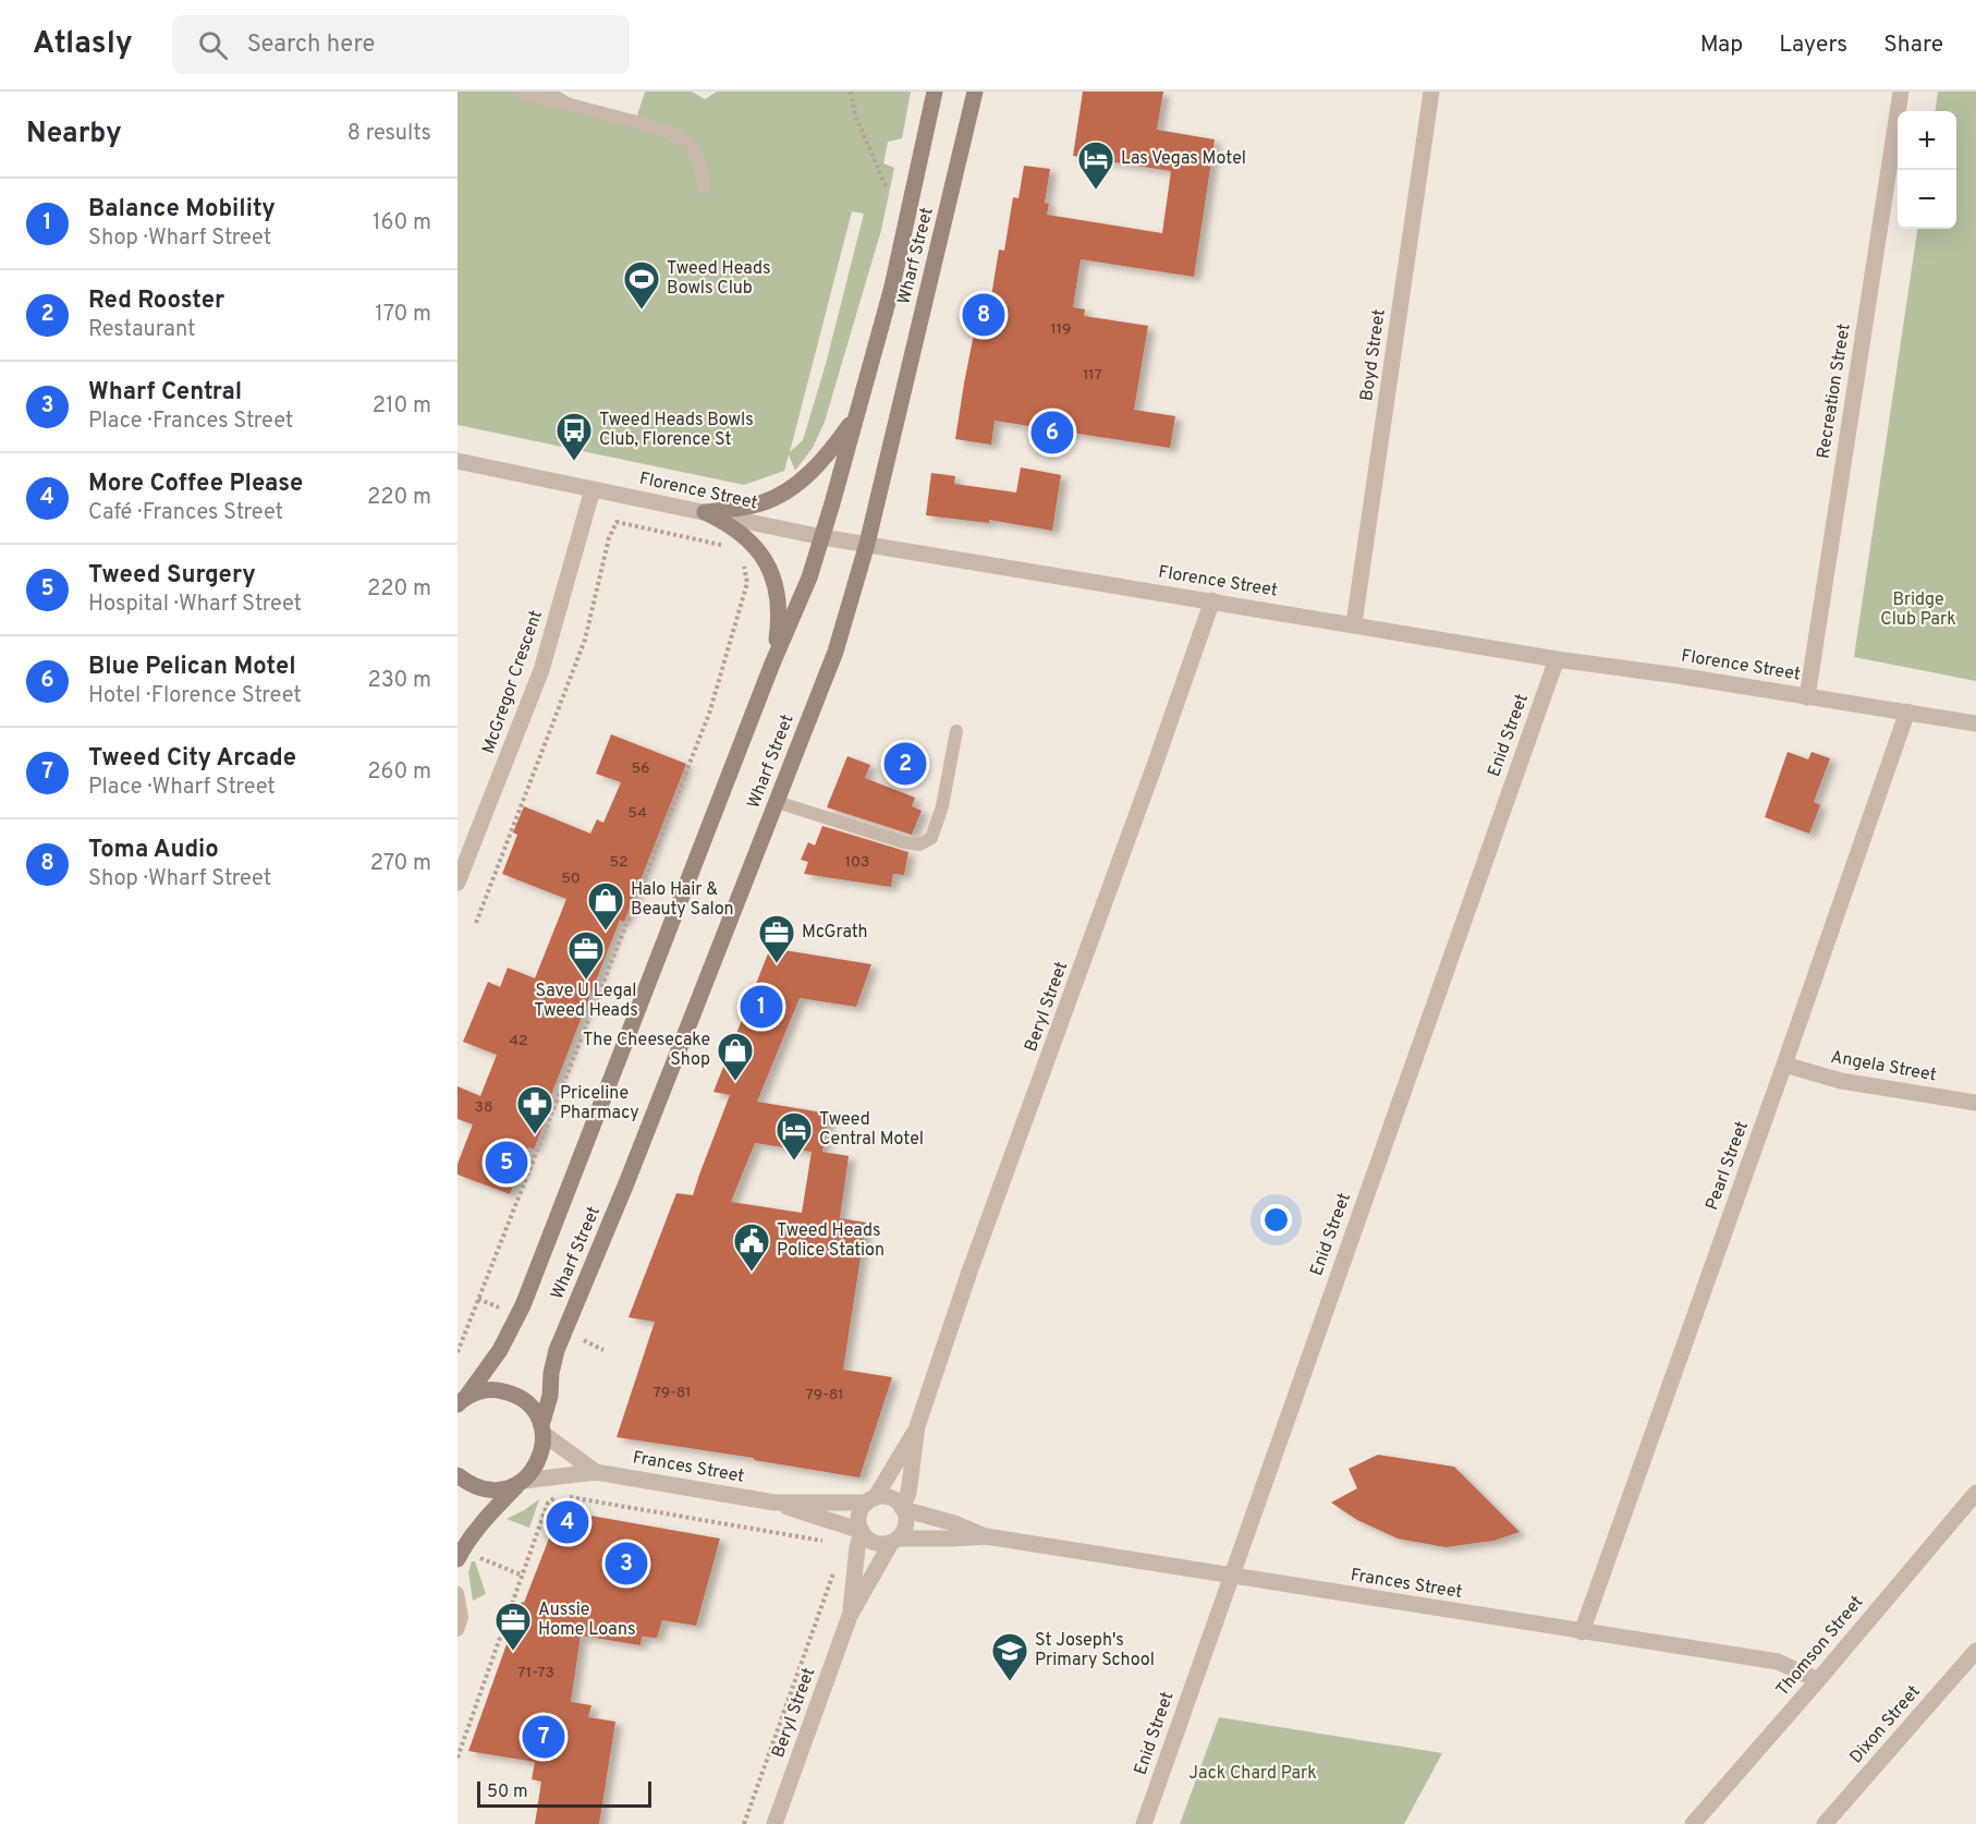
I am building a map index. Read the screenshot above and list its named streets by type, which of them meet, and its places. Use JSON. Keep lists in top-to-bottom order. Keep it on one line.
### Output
{"streets":{"main road":["Wharf Street"],"street":["Boyd Street","Recreation Street","Florence Street","McGregor Crescent","Enid Street","Beryl Street","Angela Street","Pearl Street","Frances Street","Thomson Street","Dixon Street"]},"crossings":[["Wharf Street","Florence Street"],["Wharf Street","Frances Street"],["Boyd Street","Florence Street"],["Recreation Street","Florence Street"],["Florence Street","McGregor Crescent"],["Florence Street","Enid Street"],["Florence Street","Beryl Street"],["Florence Street","Pearl Street"],["Enid Street","Frances Street"],["Beryl Street","Frances Street"],["Angela Street","Pearl Street"],["Pearl Street","Frances Street"],["Frances Street","Thomson Street"]],"parks":["Bridge Club Park","Jack Chard Park"],"places":{"hotel":["Las Vegas Motel","Tweed Central Motel"],"sports":["Tweed Heads Bowls Club"],"bus stop":["Tweed Heads Bowls Club, Florence St"],"shop":["Halo Hair & Beauty Salon","The Cheesecake Shop"],"office":["McGrath","Save U Legal Tweed Heads","Aussie Home Loans"],"pharmacy":["Priceline Pharmacy"],"public building":["Tweed Heads Police Station"],"school or university":["St Joseph's Primary School"]},"house_numbers":["119","117","56","54","52","103","50","42","38","79-81","79-81","71-73"],"scale_bar":"50 m","page":{"header":"Atlasly","search":"Search here","nav":["Map","Layers","Share"],"heading":["Nearby","8 results"],"map_buttons":["+","−"],"list":[{"mark":"1","name":"Balance Mobility","note":"Shop · Wharf Street","value":"160 m"},{"mark":"2","name":"Red Rooster","note":"Restaurant","value":"170 m"},{"mark":"3","name":"Wharf Central","note":"Place · Frances Street","value":"210 m"},{"mark":"4","name":"More Coffee Please","note":"Café · Frances Street","value":"220 m"},{"mark":"5","name":"Tweed Surgery","note":"Hospital · Wharf Street","value":"220 m"},{"mark":"6","name":"Blue Pelican Motel","note":"Hotel · Florence Street","value":"230 m"},{"mark":"7","name":"Tweed City Arcade","note":"Place · Wharf Street","value":"260 m"},{"mark":"8","name":"Toma Audio","note":"Shop · Wharf Street","value":"270 m"}],"pins":["8","6","2","1","5","4","3","7"],"scale":"50 m"}}
